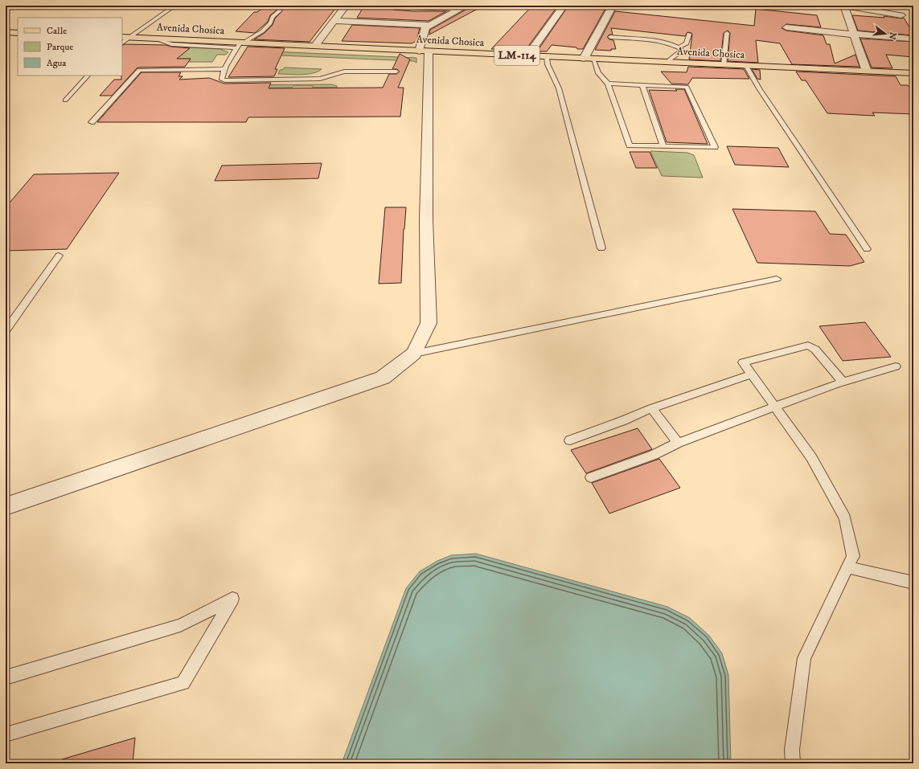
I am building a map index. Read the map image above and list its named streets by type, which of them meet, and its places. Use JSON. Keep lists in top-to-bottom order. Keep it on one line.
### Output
{"streets":{"main road":["Avenida Chosica","LM-114"]},"legend":["Calle","Parque","Agua"],"north":"right"}
